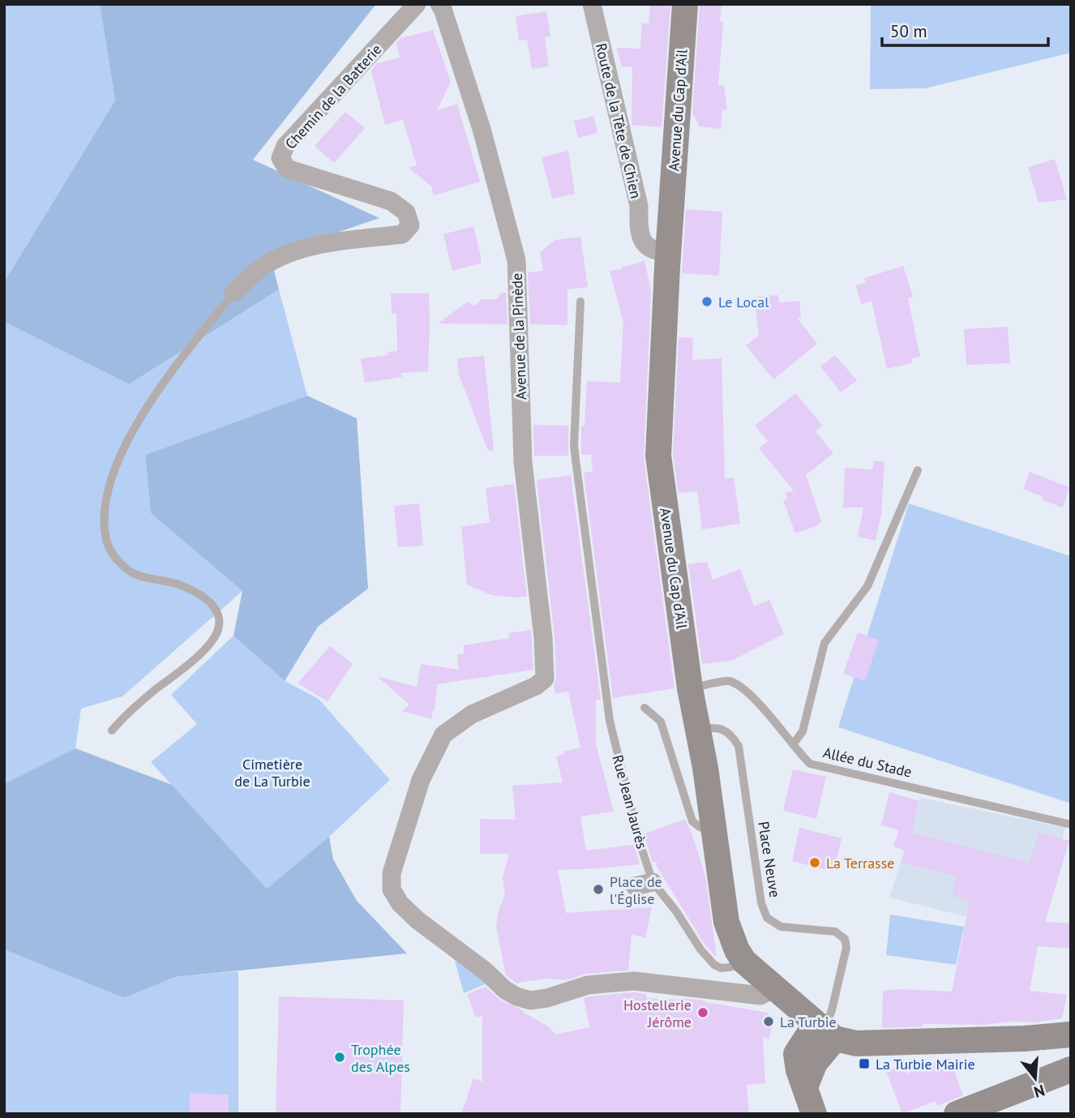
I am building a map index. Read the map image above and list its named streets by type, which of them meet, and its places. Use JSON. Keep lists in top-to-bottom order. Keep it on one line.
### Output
{"streets":{"street":["Chemin de la Batterie","Avenue du Cap d'Ail","Route de la Tête de Chien","Avenue de la Pinède"],"lane":["Allée du Stade","Rue Jean Jaurès","Place Neuve"]},"crossings":[["Avenue du Cap d'Ail","Route de la Tête de Chien"],["Avenue du Cap d'Ail","Avenue de la Pinède"],["Avenue du Cap d'Ail","Allée du Stade"],["Avenue du Cap d'Ail","Rue Jean Jaurès"],["Avenue du Cap d'Ail","Place Neuve"]],"parks":["Cimetière de La Turbie"],"places":{"other":["Le Local","La Terrasse","Place de l'Église","Hostellerie Jérôme","La Turbie","Trophée des Alpes"],"transit":["La Turbie Mairie"]},"scale_bar":"50 m","north":"bottom"}
